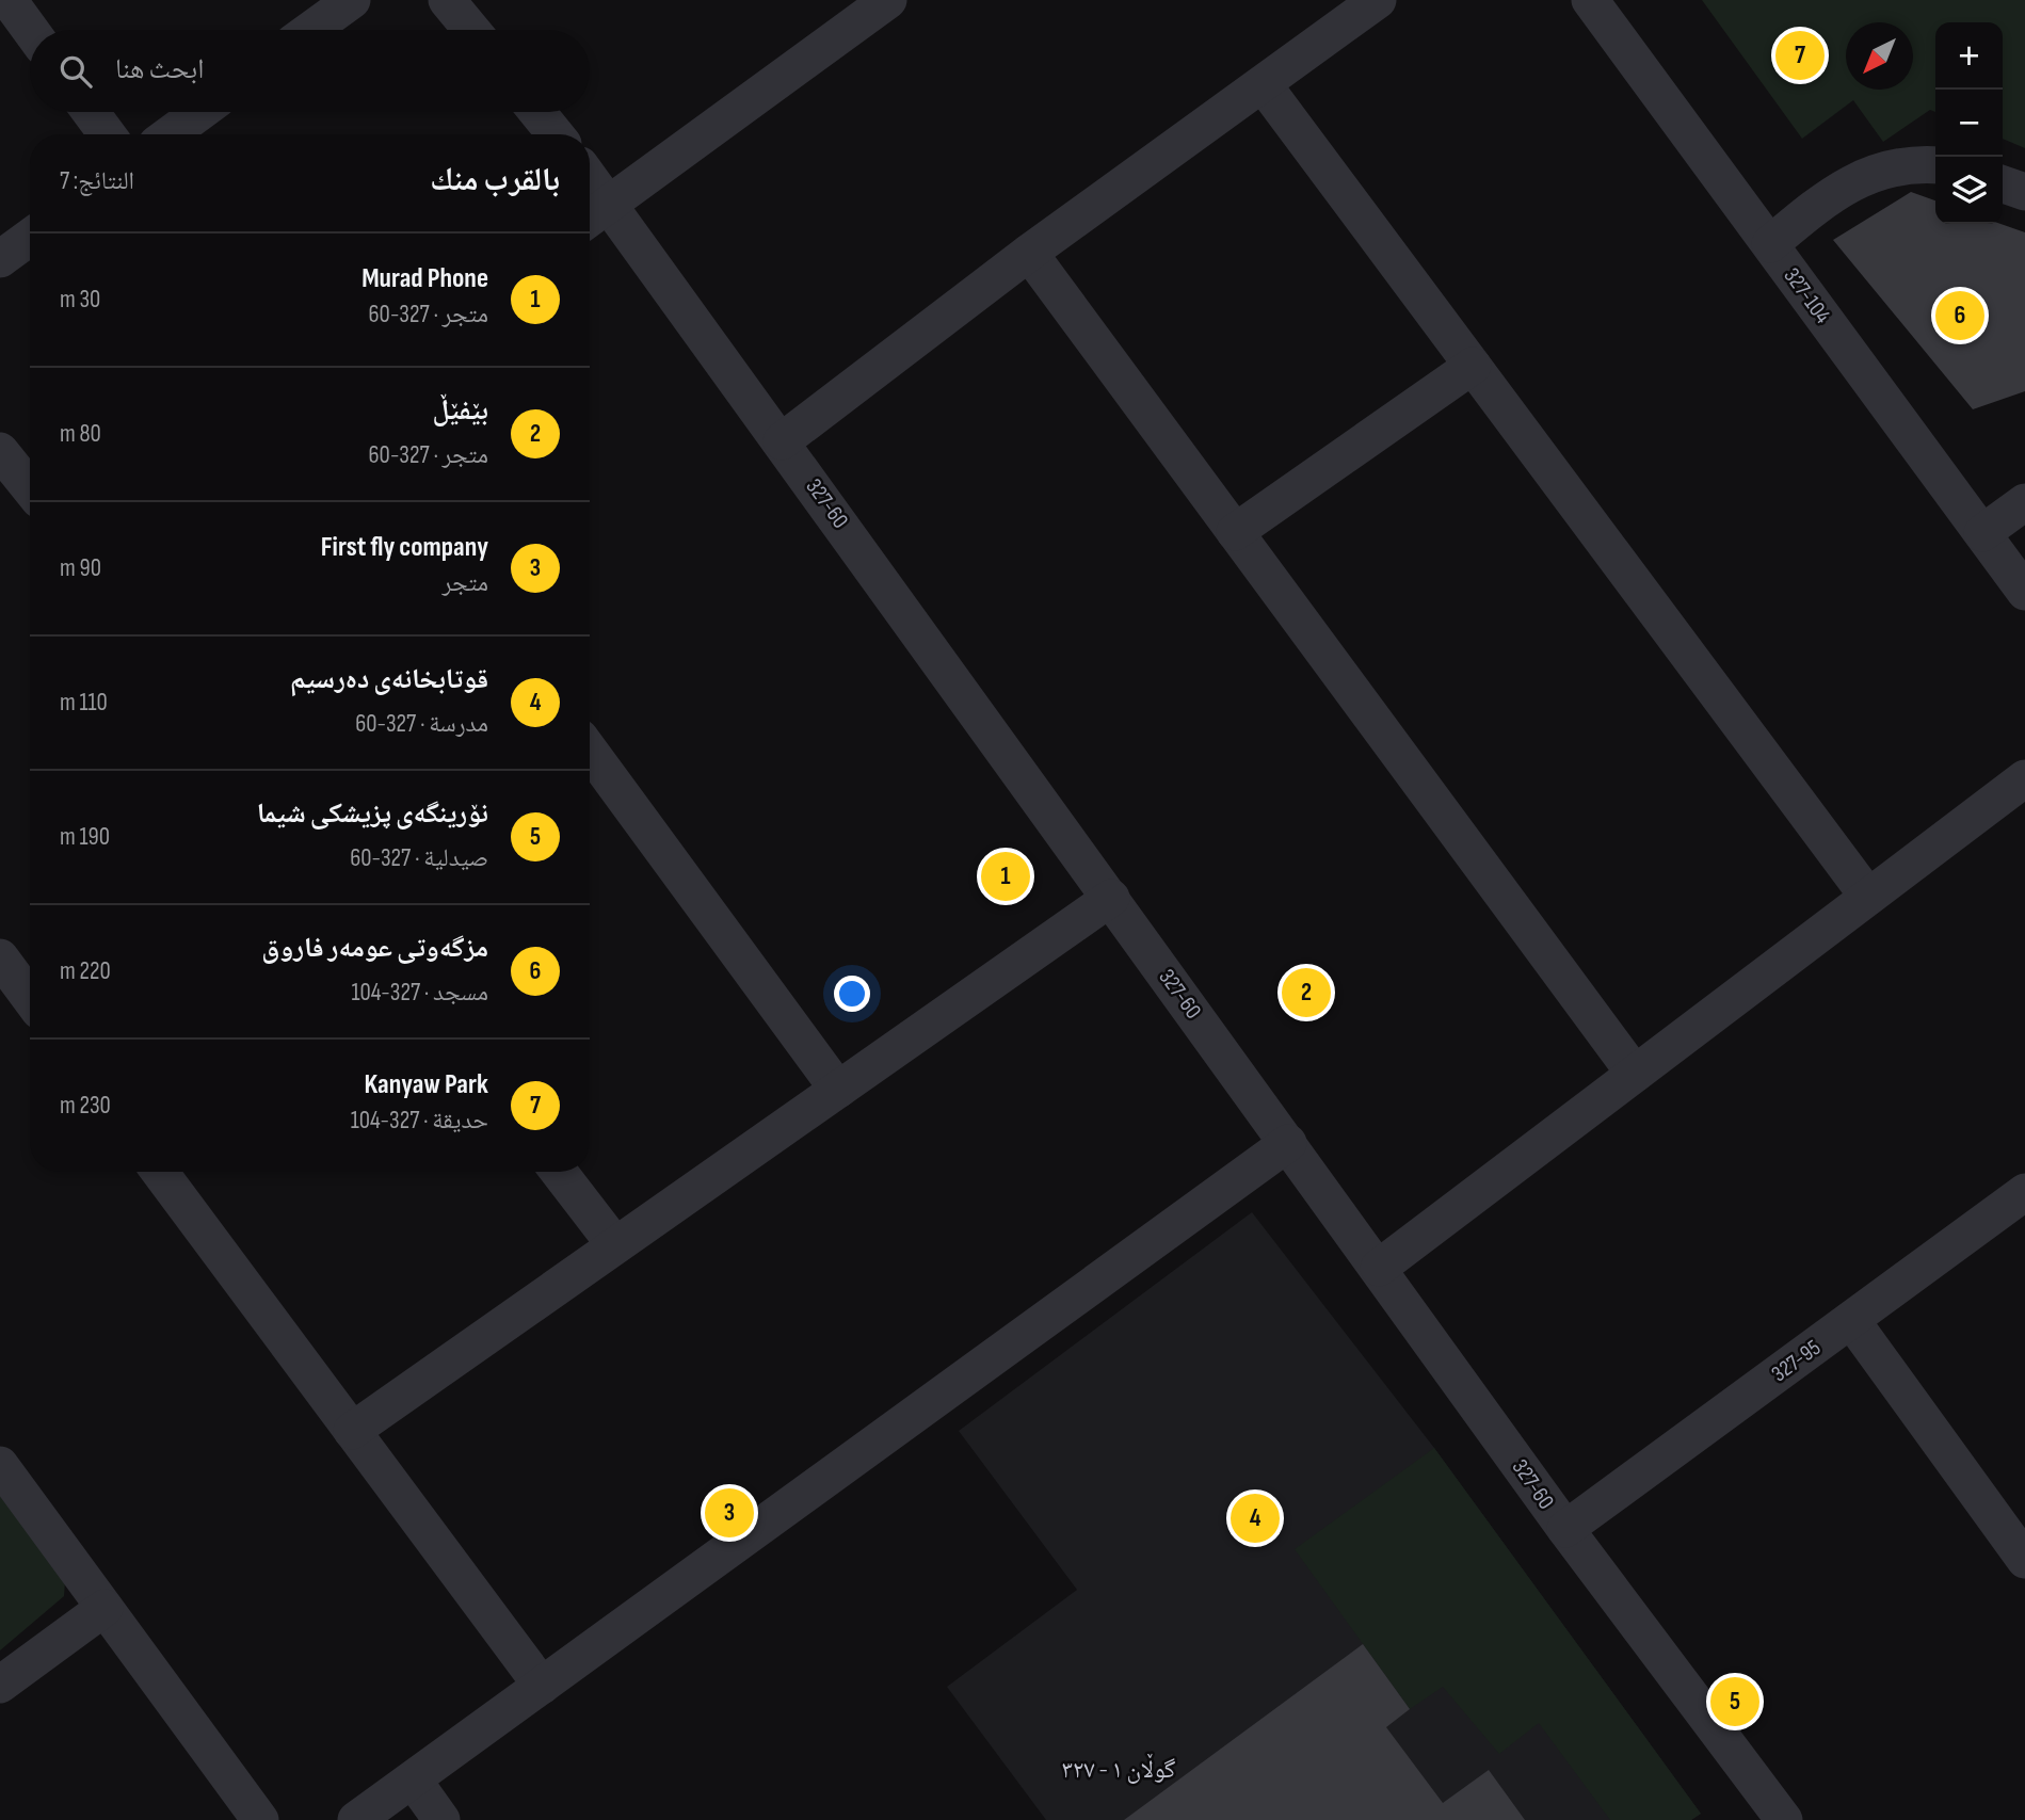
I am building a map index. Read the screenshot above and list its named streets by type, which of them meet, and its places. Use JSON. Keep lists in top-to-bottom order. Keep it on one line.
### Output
{"streets":{"street":["327-104","327-60","327-95"]},"crossings":[["327-60","327-95"]],"districts":["گوڵان ١ - ٣٢٧"],"north":"bottom left","page":{"map_buttons":["+","−"],"pins":["7","6","1","2","3","4","5"],"search":"ابحث هنا","heading":["بالقرب منك","النتائج: 7"],"list":[{"mark":"1","name":"Murad Phone","note":"متجر · 327-60","value":"30 m"},{"mark":"2","name":"بێفێڵ","note":"متجر · 327-60","value":"80 m"},{"mark":"3","name":"First fly company","note":"متجر","value":"90 m"},{"mark":"4","name":"قوتابخانەی دەرسیم","note":"مدرسة · 327-60","value":"110 m"},{"mark":"5","name":"نۆرینگەی پزیشکی شیما","note":"صيدلية · 327-60","value":"190 m"},{"mark":"6","name":"مزگەوتی عومەر فاروق","note":"مسجد · 327-104","value":"220 m"},{"mark":"7","name":"Kanyaw Park","note":"حديقة · 327-104","value":"230 m"}]}}
